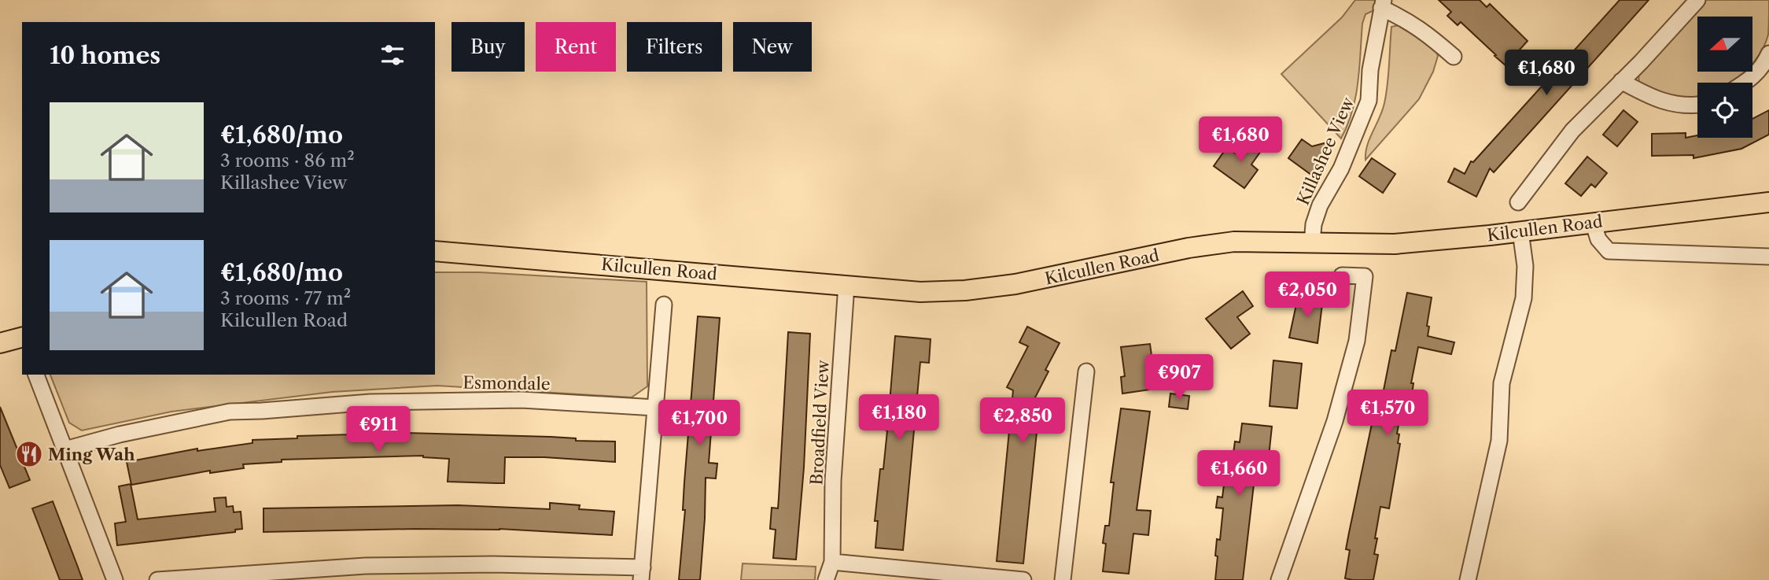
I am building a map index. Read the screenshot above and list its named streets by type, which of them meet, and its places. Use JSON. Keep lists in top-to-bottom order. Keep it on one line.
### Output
{"streets":{"main road":["Kilcullen Road"],"street":["Killashee View","Esmondale","Broadfield View"]},"crossings":[["Killashee View","Kilcullen Road"],["Kilcullen Road","Broadfield View"]],"places":{"restaurant":["Ming Wah"]},"north":"left","page":{"chip":["Buy","Rent","Filters","New"],"heading":"10 homes","price":["€1,680","€1,680","€2,050","€907","€1,570","€1,180","€2,850","€1,700","€911","€1,660"],"list":[{"name":"€1,680/mo","note":"3 rooms · 86 m² · Killashee View"},{"name":"€1,680/mo","note":"3 rooms · 77 m² · Kilcullen Road"}]}}
